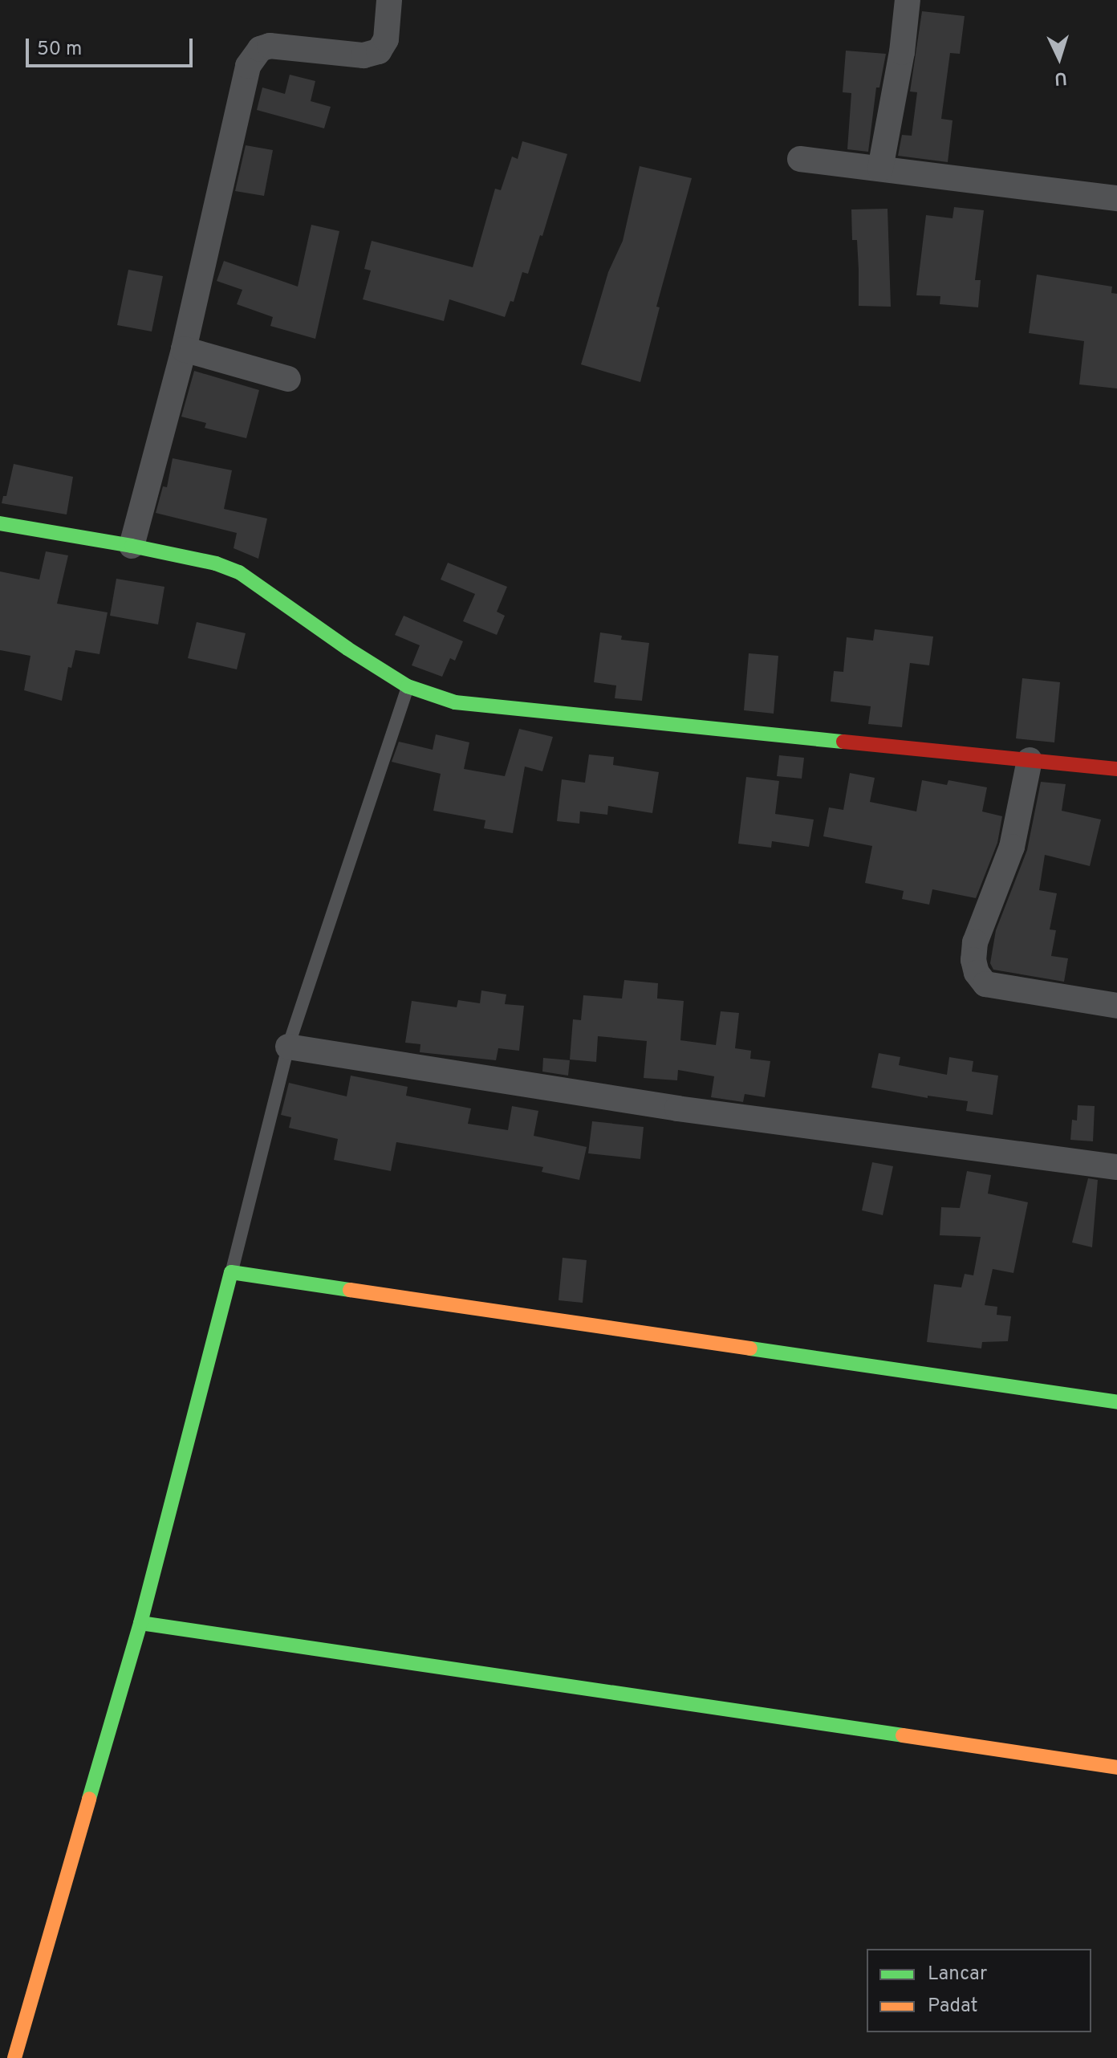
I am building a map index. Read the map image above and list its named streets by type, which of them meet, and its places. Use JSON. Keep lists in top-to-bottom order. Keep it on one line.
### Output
{"legend":["Lancar","Padat"],"scale_bar":"50 m","north":"bottom"}
